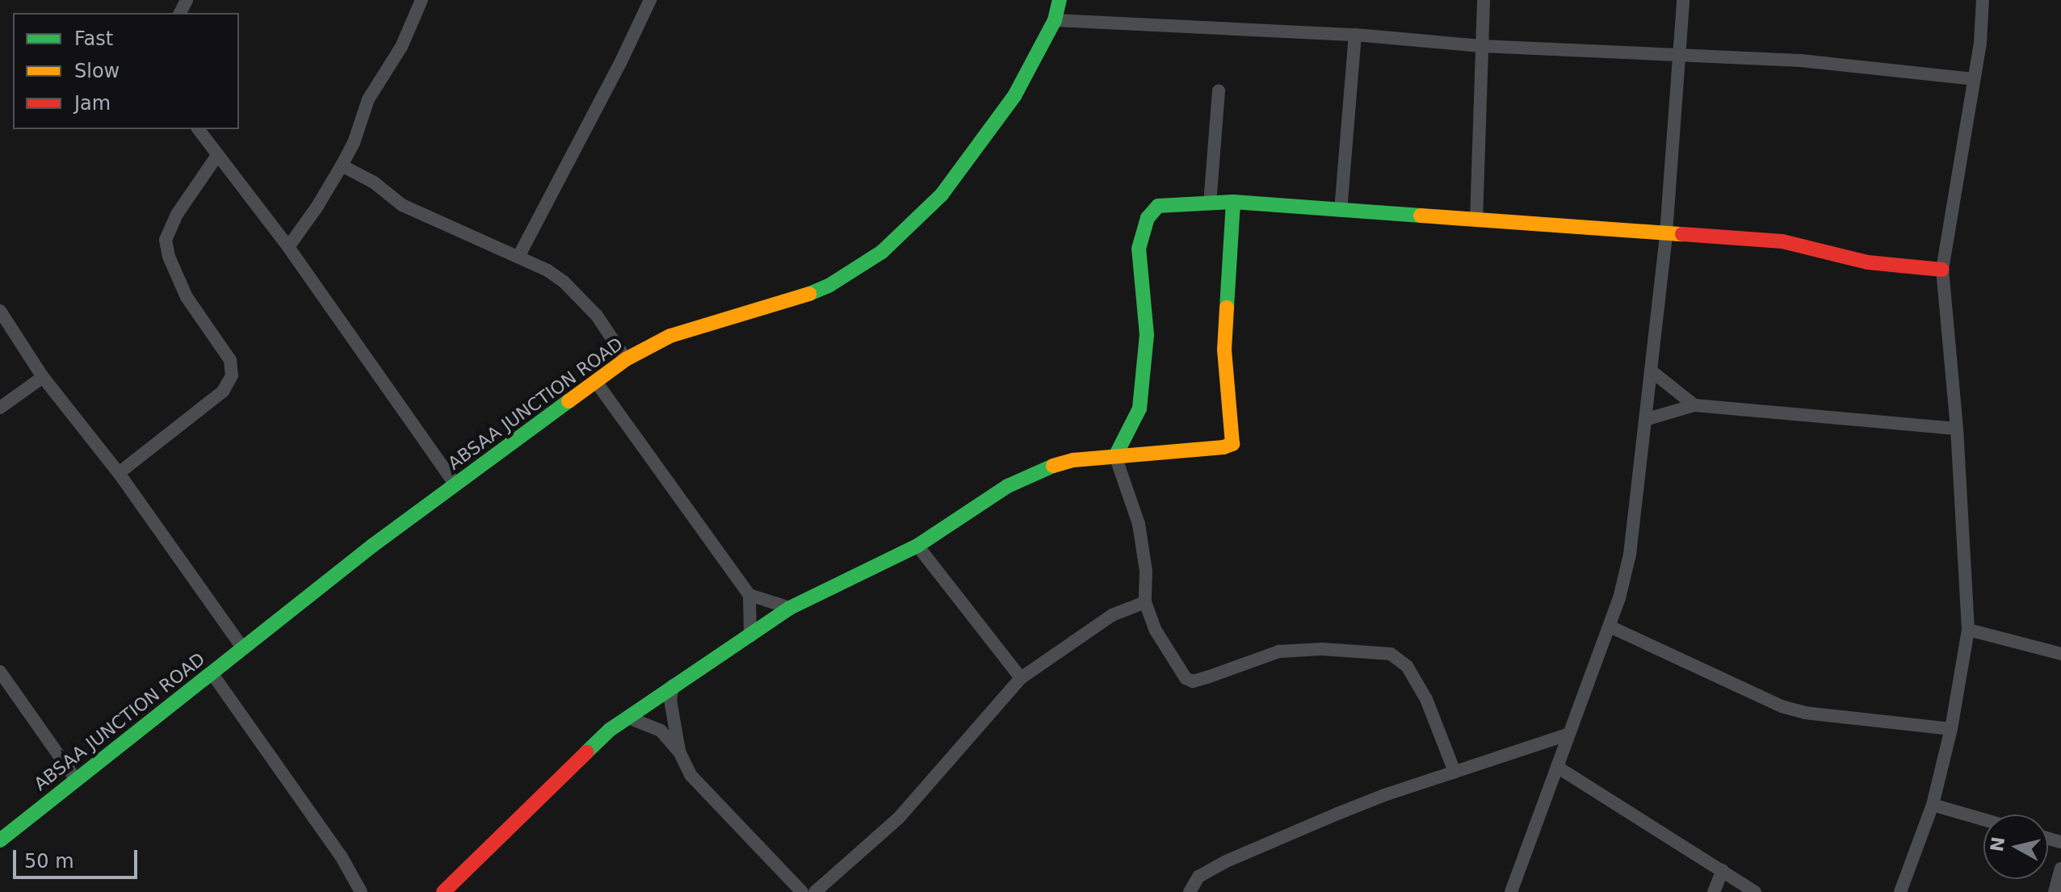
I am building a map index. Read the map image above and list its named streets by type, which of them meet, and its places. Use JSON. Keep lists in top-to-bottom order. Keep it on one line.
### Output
{"streets":{"street":["ABSAA JUNCTION ROAD"]},"legend":["Fast","Slow","Jam"],"scale_bar":"50 m","north":"left"}
